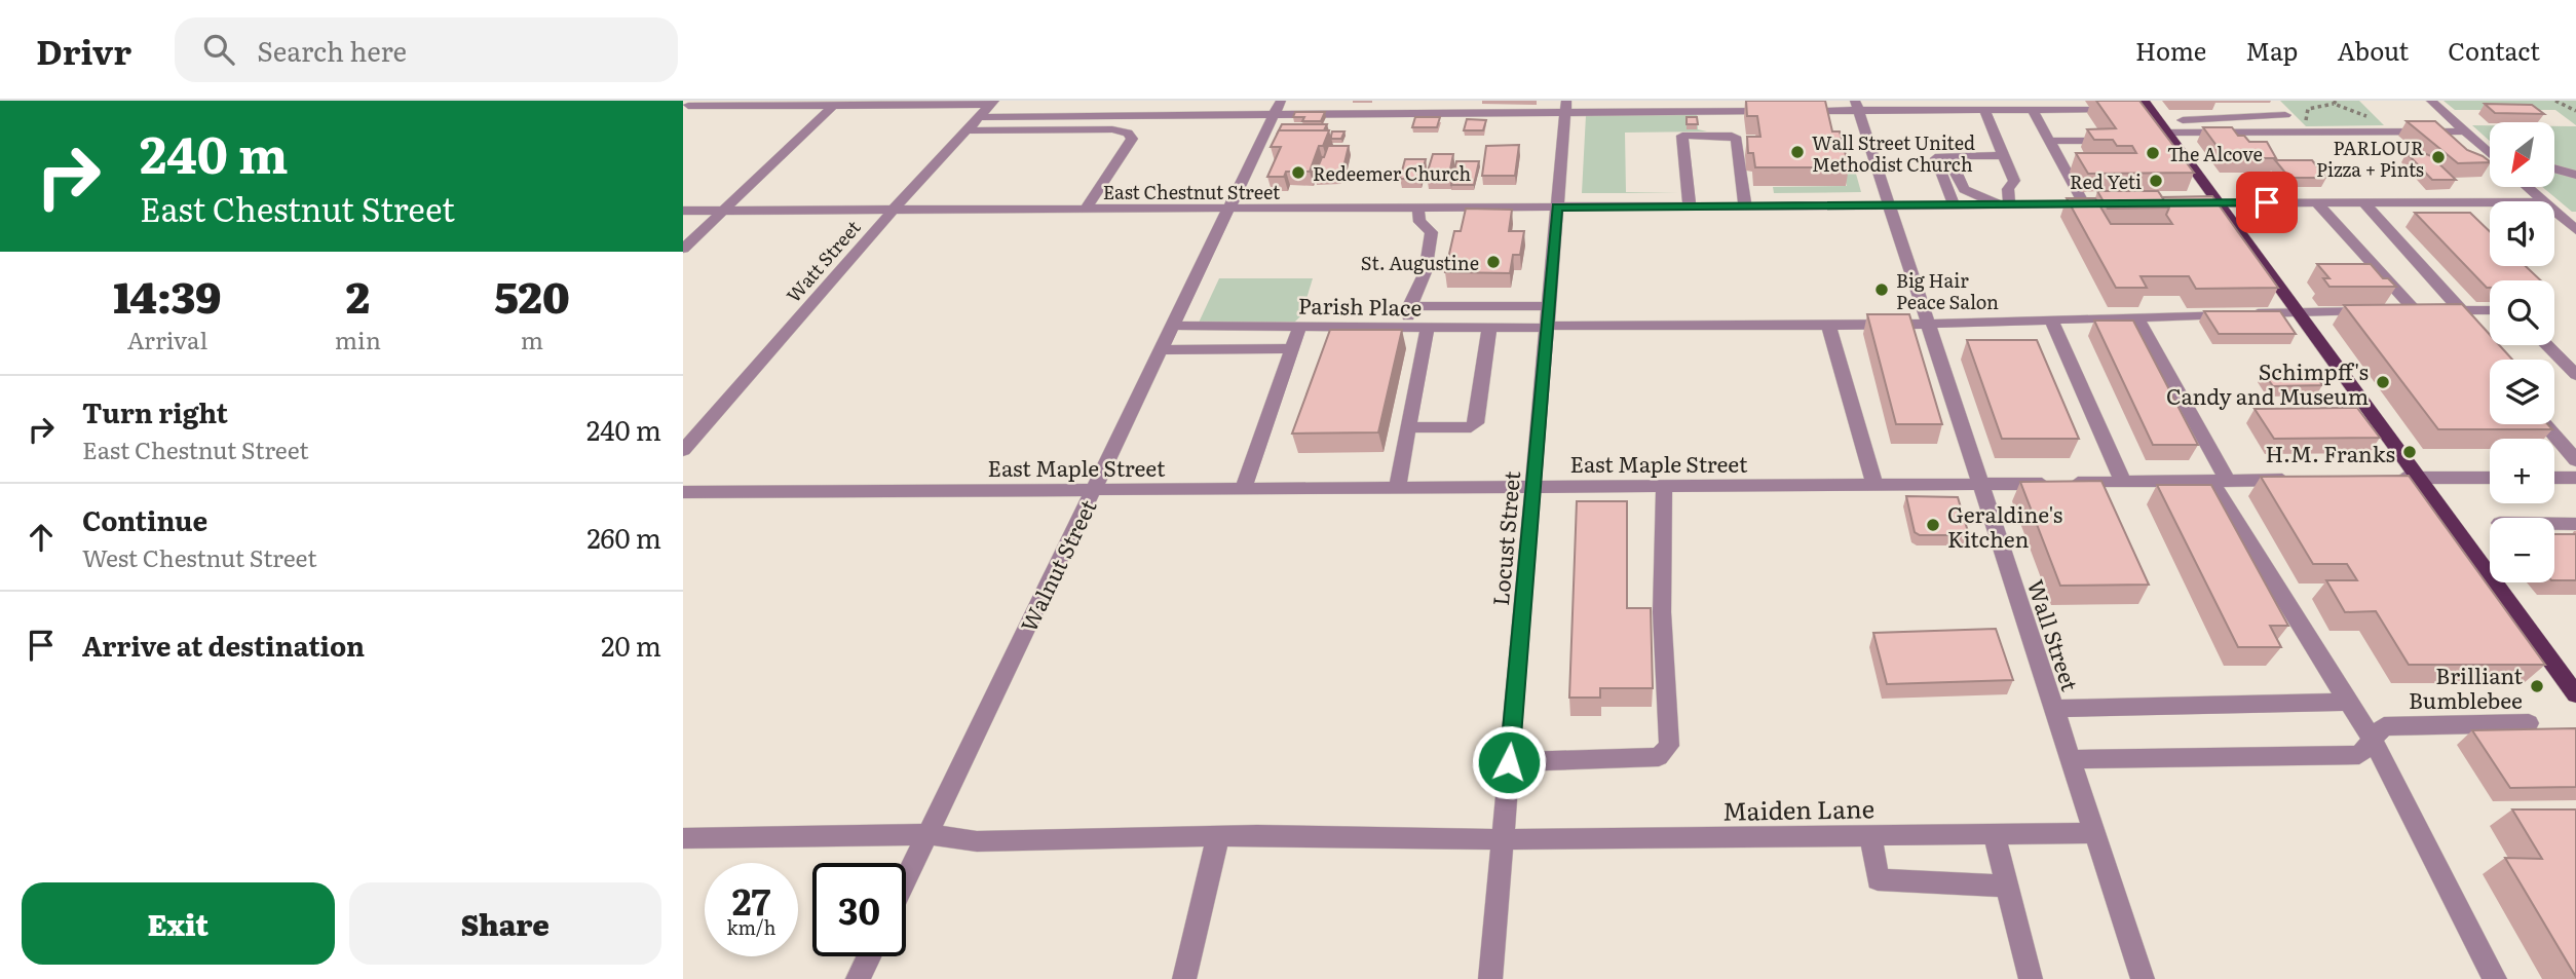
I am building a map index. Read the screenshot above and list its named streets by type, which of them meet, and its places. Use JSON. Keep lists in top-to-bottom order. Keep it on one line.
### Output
{"streets":{"street":["East Chestnut Street","Watt Street","Parish Place","East Maple Street","Locust Street","Walnut Street","Wall Street","Maiden Lane"]},"crossings":[["East Chestnut Street","Watt Street"],["East Chestnut Street","Locust Street"],["East Chestnut Street","Walnut Street"],["East Chestnut Street","Wall Street"],["Parish Place","Locust Street"],["Parish Place","Walnut Street"],["Parish Place","Wall Street"],["East Maple Street","Locust Street"],["East Maple Street","Walnut Street"],["East Maple Street","Wall Street"],["Locust Street","Maiden Lane"],["Walnut Street","Maiden Lane"],["Wall Street","Maiden Lane"]],"places":["Wall Street United Methodist Church","The Alcove","PARLOUR Pizza + Pints","Redeemer Church","Red Yeti","St. Augustine","Big Hair Peace Salon","Schimpff's Candy and Museum","H.M. Franks","Geraldine's Kitchen","Brilliant Bumblebee"],"north":"bottom left","page":{"header":"Drivr","search":"Search here","nav":["Home","Map","About","Contact"],"turn":["240 m","East Chestnut Street"],"map_buttons":["+","−"],"eta":["14:39","Arrival","2","min","520","m"],"list":[{"name":"Turn right","note":"East Chestnut Street","value":"240 m"},{"name":"Continue","note":"West Chestnut Street","value":"260 m"},{"name":"Arrive at destination","value":"20 m"}],"speed":"27 km/h","limit":"30","buttons":["Exit","Share"]}}
